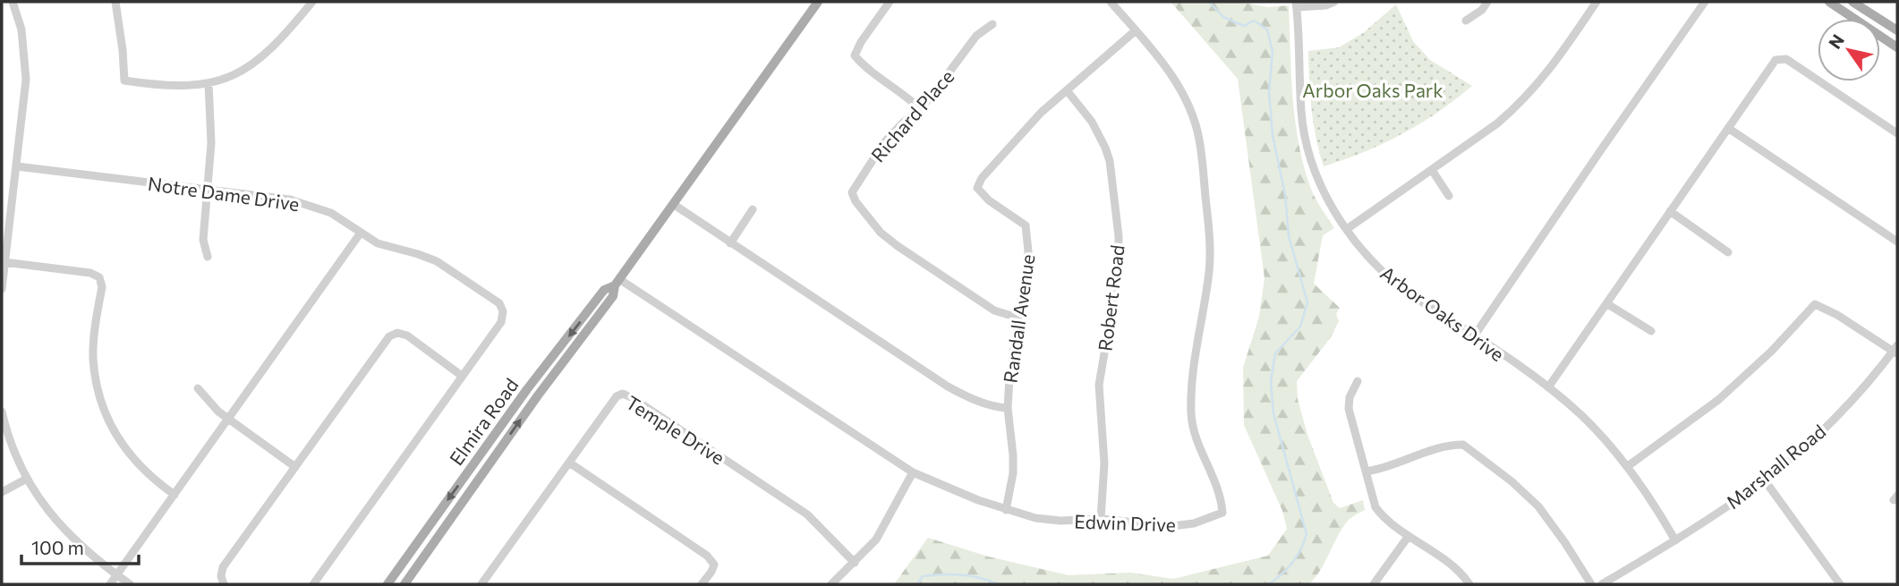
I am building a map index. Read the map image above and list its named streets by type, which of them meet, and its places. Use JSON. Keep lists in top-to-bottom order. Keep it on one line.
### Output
{"streets":{"main road":["Elmira Road"],"street":["Richard Place","Notre Dame Drive","Robert Road","Arbor Oaks Drive","Randall Avenue","Temple Drive","Marshall Road","Edwin Drive"]},"crossings":[["Richard Place","Randall Avenue"],["Robert Road","Randall Avenue"],["Robert Road","Edwin Drive"],["Arbor Oaks Drive","Marshall Road"],["Randall Avenue","Edwin Drive"],["Elmira Road","Edwin Drive"]],"parks":["Arbor Oaks Park"],"scale_bar":"100 m","north":"top left"}
